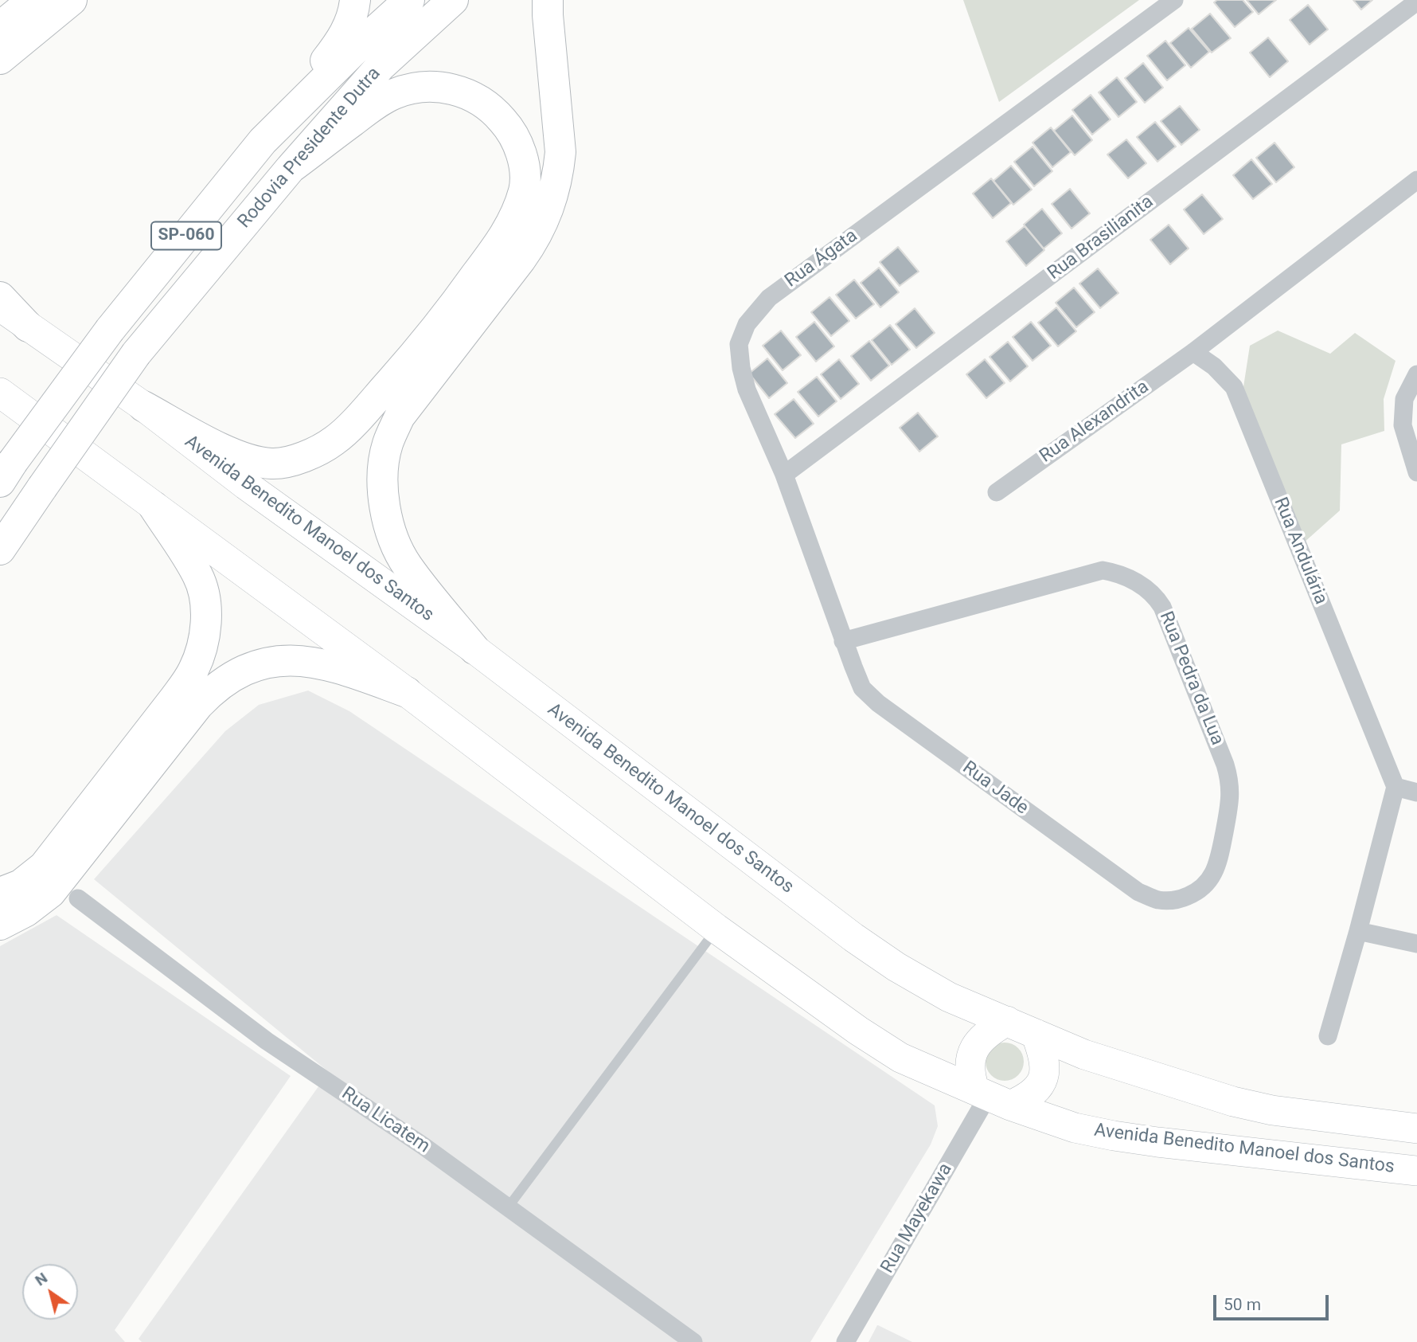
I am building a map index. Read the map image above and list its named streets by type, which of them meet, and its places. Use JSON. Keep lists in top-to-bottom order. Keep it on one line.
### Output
{"streets":{"highway":["Rodovia Presidente Dutra","SP-060"],"main road":["Avenida Benedito Manoel dos Santos"],"street":["Rua Brasilianita","Rua Ágata","Rua Alexandrita","Rua Andulária","Rua Pedra da Lua","Rua Jade","Rua Licatem","Rua Mayekawa"]},"crossings":[["Rua Brasilianita","Rua Ágata"],["Rua Ágata","Rua Pedra da Lua"],["Rua Ágata","Rua Jade"],["Rua Alexandrita","Rua Andulária"],["Avenida Benedito Manoel dos Santos","Rua Mayekawa"],["Rua Pedra da Lua","Rua Jade"]],"scale_bar":"50 m","north":"top left"}
